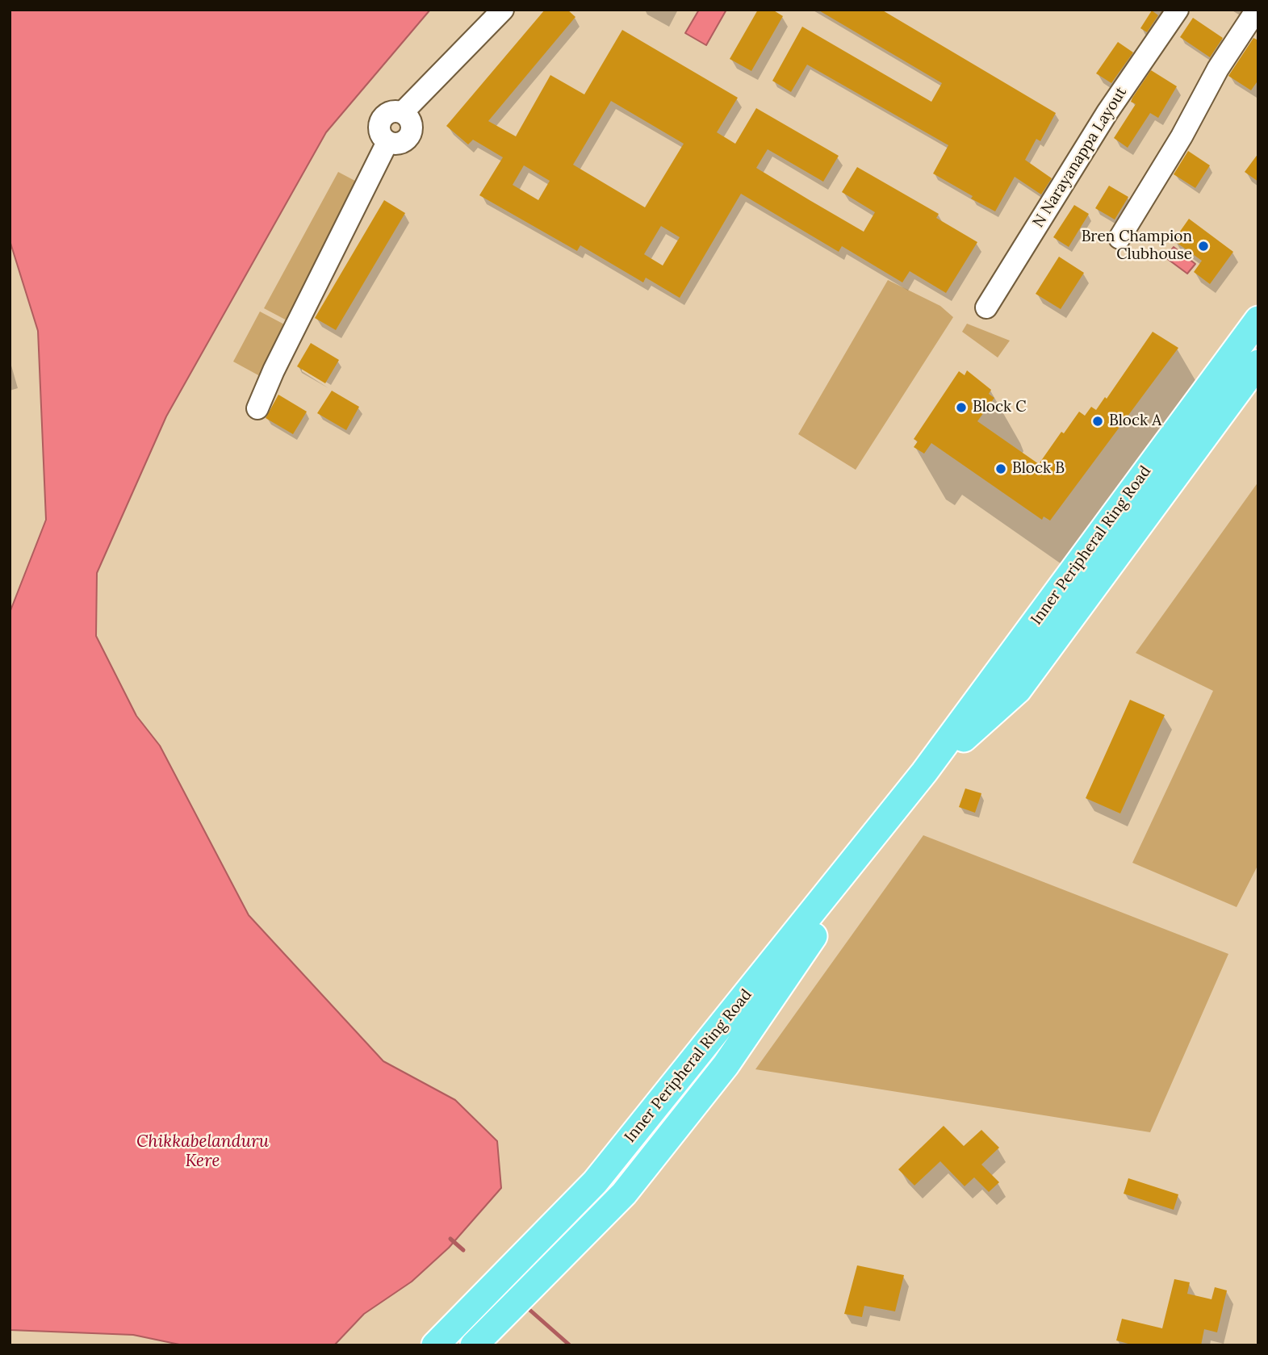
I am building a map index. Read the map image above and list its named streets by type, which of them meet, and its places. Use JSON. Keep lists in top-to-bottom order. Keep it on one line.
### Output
{"streets":{"main road":["Inner Peripheral Ring Road"],"street":["N Narayanappa Layout"]},"water":["Chikkabelanduru Kere"],"places":["Bren Champion Clubhouse","Block C","Block A","Block B"]}
